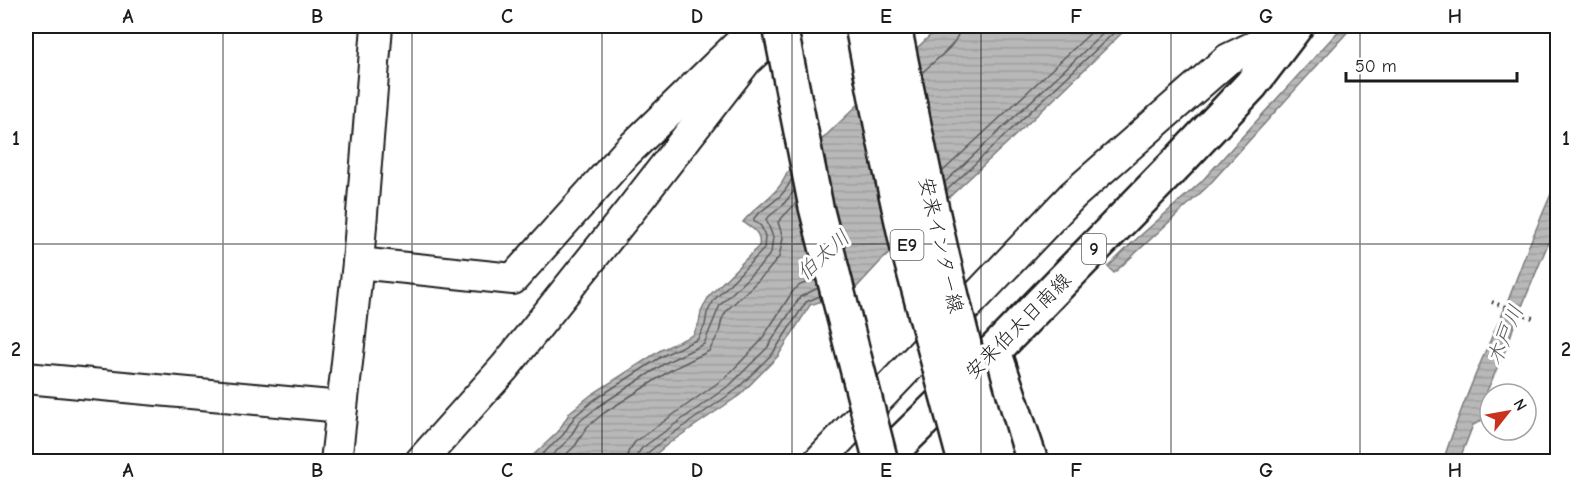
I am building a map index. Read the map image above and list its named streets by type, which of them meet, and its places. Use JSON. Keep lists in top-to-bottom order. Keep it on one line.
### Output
{"streets":{"main road":["E9","安来インター線","9","安来伯太日南線"]},"water":["伯太川","木戸川"],"scale_bar":"50 m","north":"top right","grid":{"columns":["A","B","C","D","E","F","G","H"],"rows":["1","2"]}}
